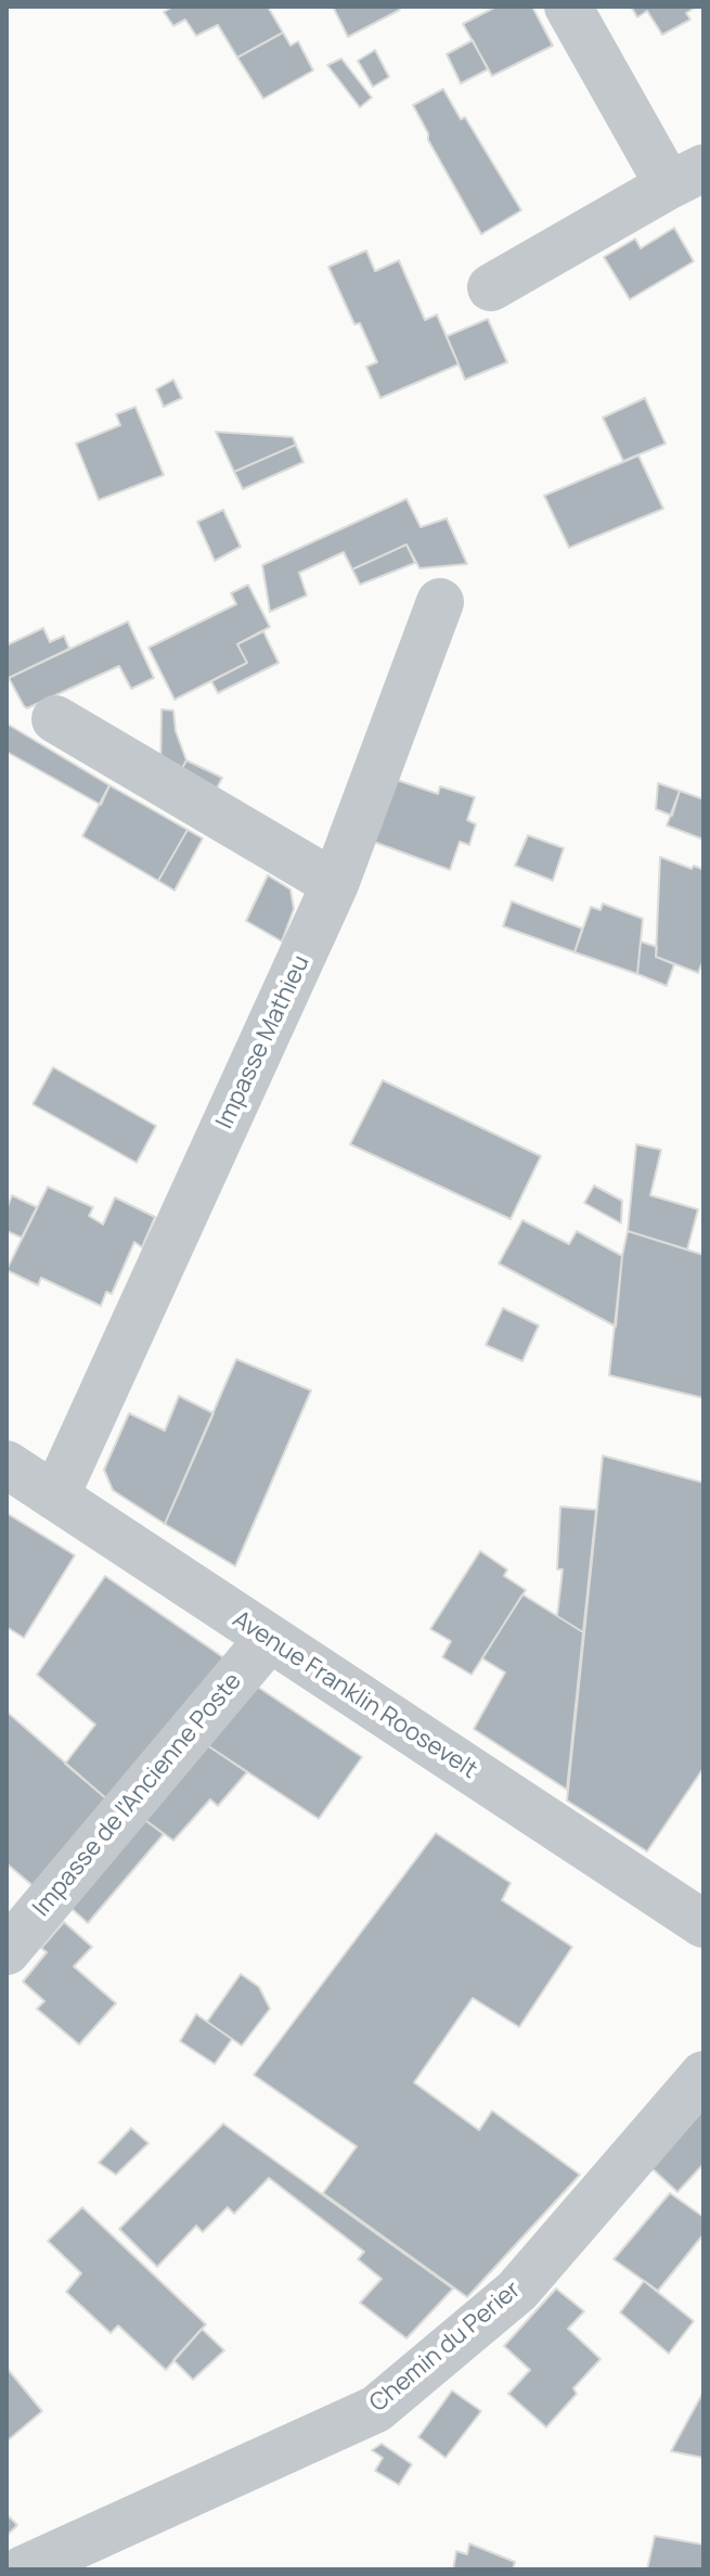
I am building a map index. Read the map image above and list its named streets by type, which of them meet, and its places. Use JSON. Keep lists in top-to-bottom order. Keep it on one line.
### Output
{"streets":{"street":["Impasse Mathieu","Avenue Franklin Roosevelt","Impasse de l'Ancienne Poste","Chemin du Perier"]},"crossings":[["Impasse Mathieu","Avenue Franklin Roosevelt"],["Avenue Franklin Roosevelt","Impasse de l'Ancienne Poste"]]}
